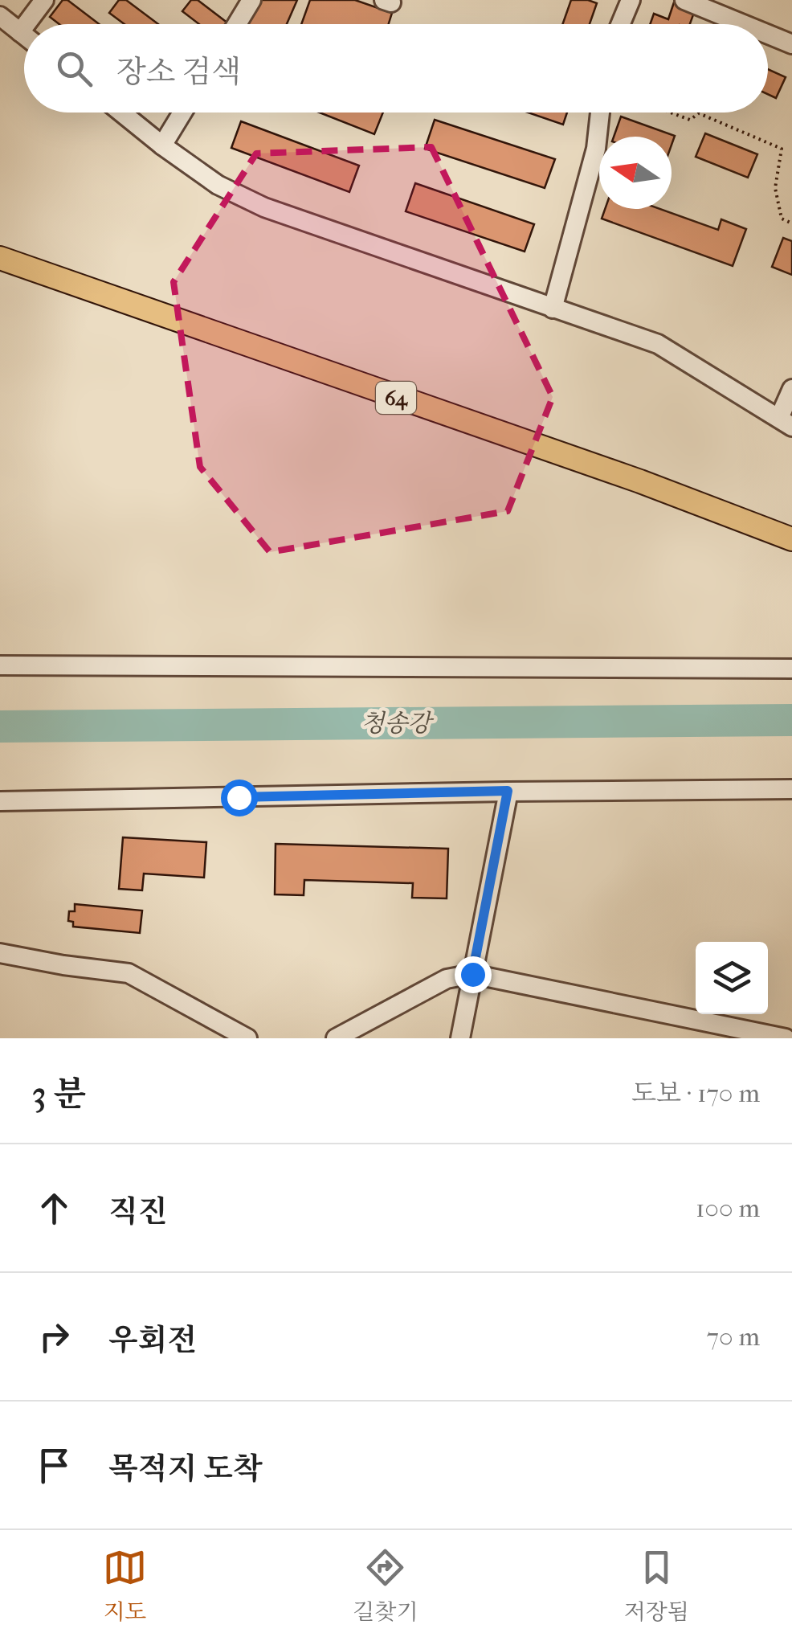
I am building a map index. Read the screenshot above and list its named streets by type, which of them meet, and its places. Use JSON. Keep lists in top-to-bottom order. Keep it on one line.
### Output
{"streets":{"main road":["64"]},"water":["청송강"],"north":"left","page":{"search":"장소 검색","heading":["3 분","도보 · 170 m"],"list":[["직진","100 m"],["우회전","70 m"],"목적지 도착"],"nav":["지도","길찾기","저장됨"]}}
